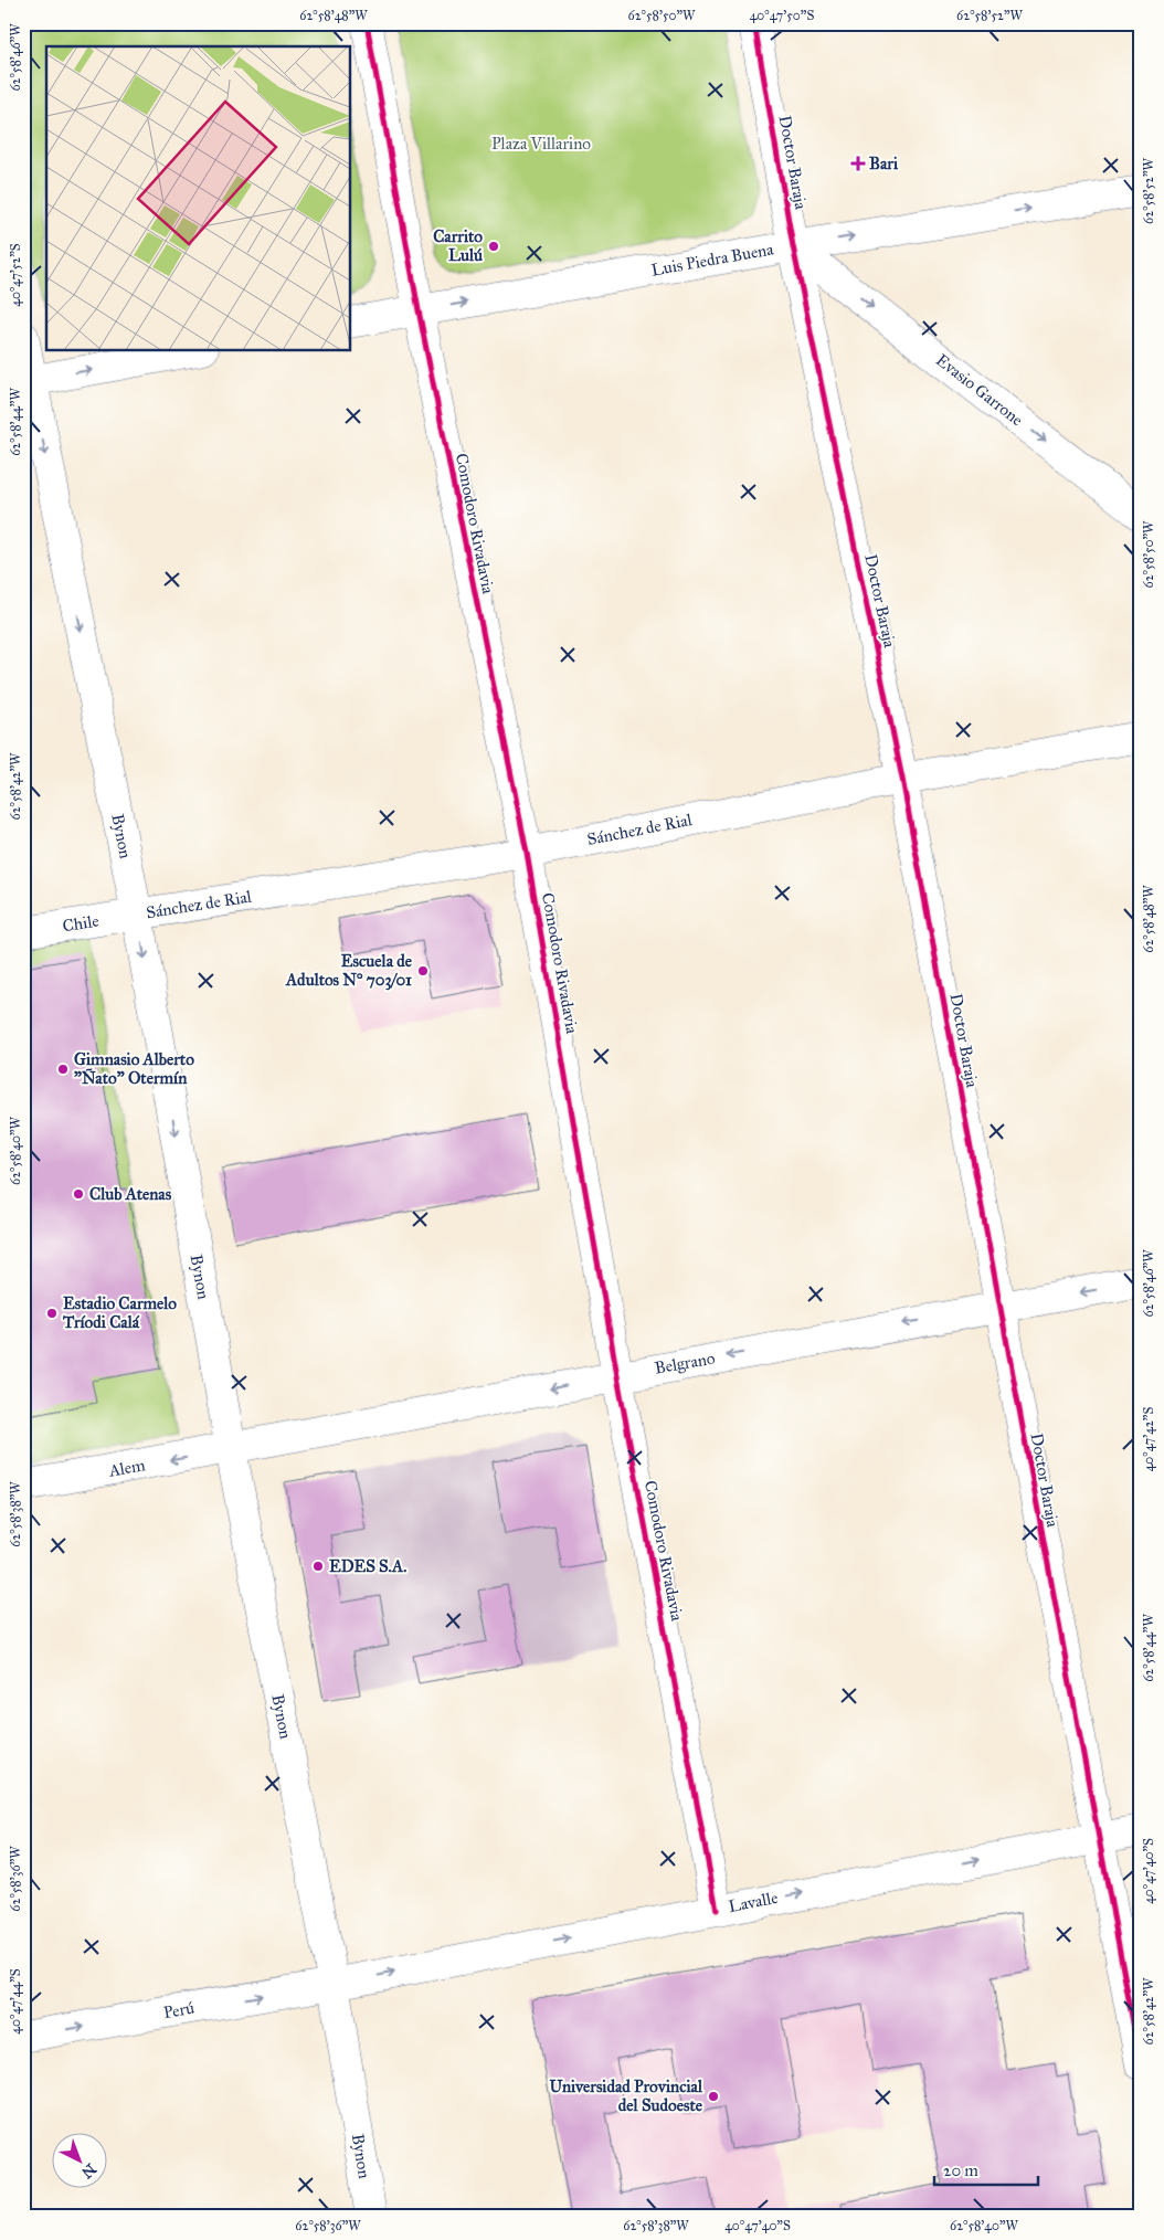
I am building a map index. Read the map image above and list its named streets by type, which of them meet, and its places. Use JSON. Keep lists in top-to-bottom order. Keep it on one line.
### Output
{"streets":{"street":["Doctor Baraja","Luis Piedra Buena","Evasio Garrone","Comodoro Rivadavia","Sánchez de Rial","Bynon","Chile","Belgrano","Alem","Lavalle","Perú"]},"crossings":[["Doctor Baraja","Luis Piedra Buena"],["Doctor Baraja","Evasio Garrone"],["Doctor Baraja","Sánchez de Rial"],["Doctor Baraja","Belgrano"],["Doctor Baraja","Lavalle"],["Luis Piedra Buena","Evasio Garrone"],["Luis Piedra Buena","Comodoro Rivadavia"],["Comodoro Rivadavia","Sánchez de Rial"],["Comodoro Rivadavia","Belgrano"],["Comodoro Rivadavia","Lavalle"],["Sánchez de Rial","Bynon"],["Sánchez de Rial","Chile"],["Bynon","Chile"],["Bynon","Belgrano"],["Bynon","Alem"],["Bynon","Lavalle"],["Bynon","Perú"],["Belgrano","Alem"],["Lavalle","Perú"]],"one_way":["Luis Piedra Buena","Evasio Garrone","Bynon","Belgrano","Alem","Lavalle","Perú"],"parks":["Plaza Villarino"],"places":{"health":["Bari"],"other":["Carrito Lulú","Escuela de Adultos N° 703/01","Gimnasio Alberto \"Ñato\" Otermín","Club Atenas","Estadio Carmelo Tríodi Calá","EDES S.A.","Universidad Provincial del Sudoeste"]},"scale_bar":"20 m","north":"bottom right","coordinates":["62°58'48\"W","62°58'50\"W","40°47'50\"S","62°58'52\"W","62°58'46\"W","40°47'52\"S","62°58'44\"W","62°58'42\"W","62°58'40\"W","40°47'42\"S","62°58'38\"W","40°47'40\"S","62°58'36\"W","40°47'44\"S"]}
